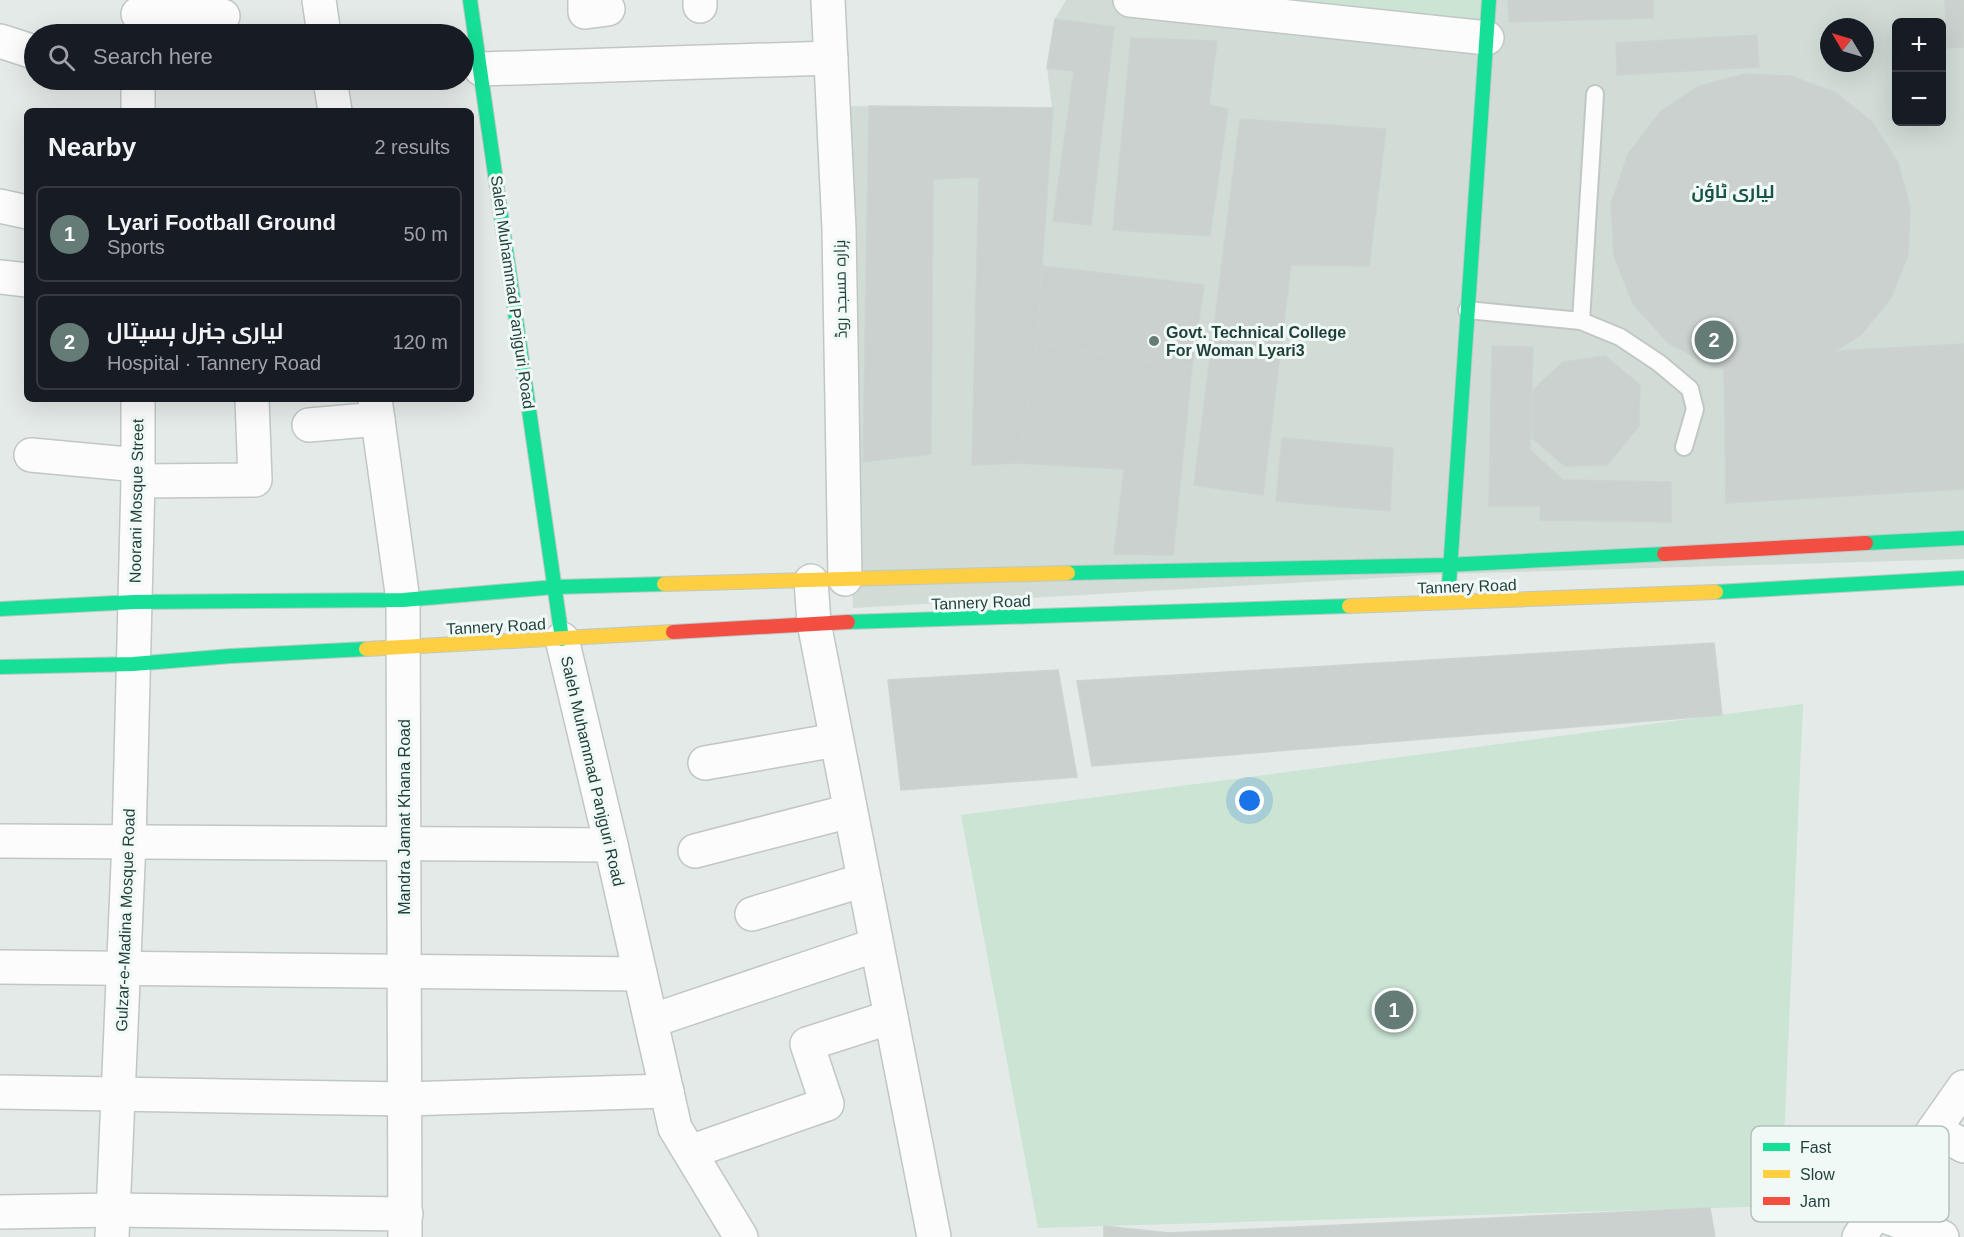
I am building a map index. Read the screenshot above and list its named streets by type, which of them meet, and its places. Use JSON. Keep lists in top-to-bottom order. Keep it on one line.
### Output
{"streets":{"main road":["Saleh Muhammad Panjguri Road","Tannery Road"],"street":["ہزارہ مسجد روڈ","Noorani Mosque Street","Mandra Jamat Khana Road","Gulzar-e-Madina Mosque Road"]},"crossings":[["ہزارہ مسجد روڈ","Tannery Road"],["Saleh Muhammad Panjguri Road","Tannery Road"],["Noorani Mosque Street","Tannery Road"],["Noorani Mosque Street","Gulzar-e-Madina Mosque Road"],["Tannery Road","Mandra Jamat Khana Road"],["Tannery Road","Gulzar-e-Madina Mosque Road"]],"districts":["لیاری ٹاؤن"],"places":["Govt. Technical College For Woman Lyari3"],"legend":["Fast","Slow","Jam"],"north":"top left","page":{"map_buttons":["+","−"],"search":"Search here","heading":["Nearby","2 results"],"list":[{"mark":"1","name":"Lyari Football Ground","note":"Sports","value":"50 m"},{"mark":"2","name":"لیاری جنرل ہسپتال","note":"Hospital · Tannery Road","value":"120 m"}],"pins":["2","1"]}}
